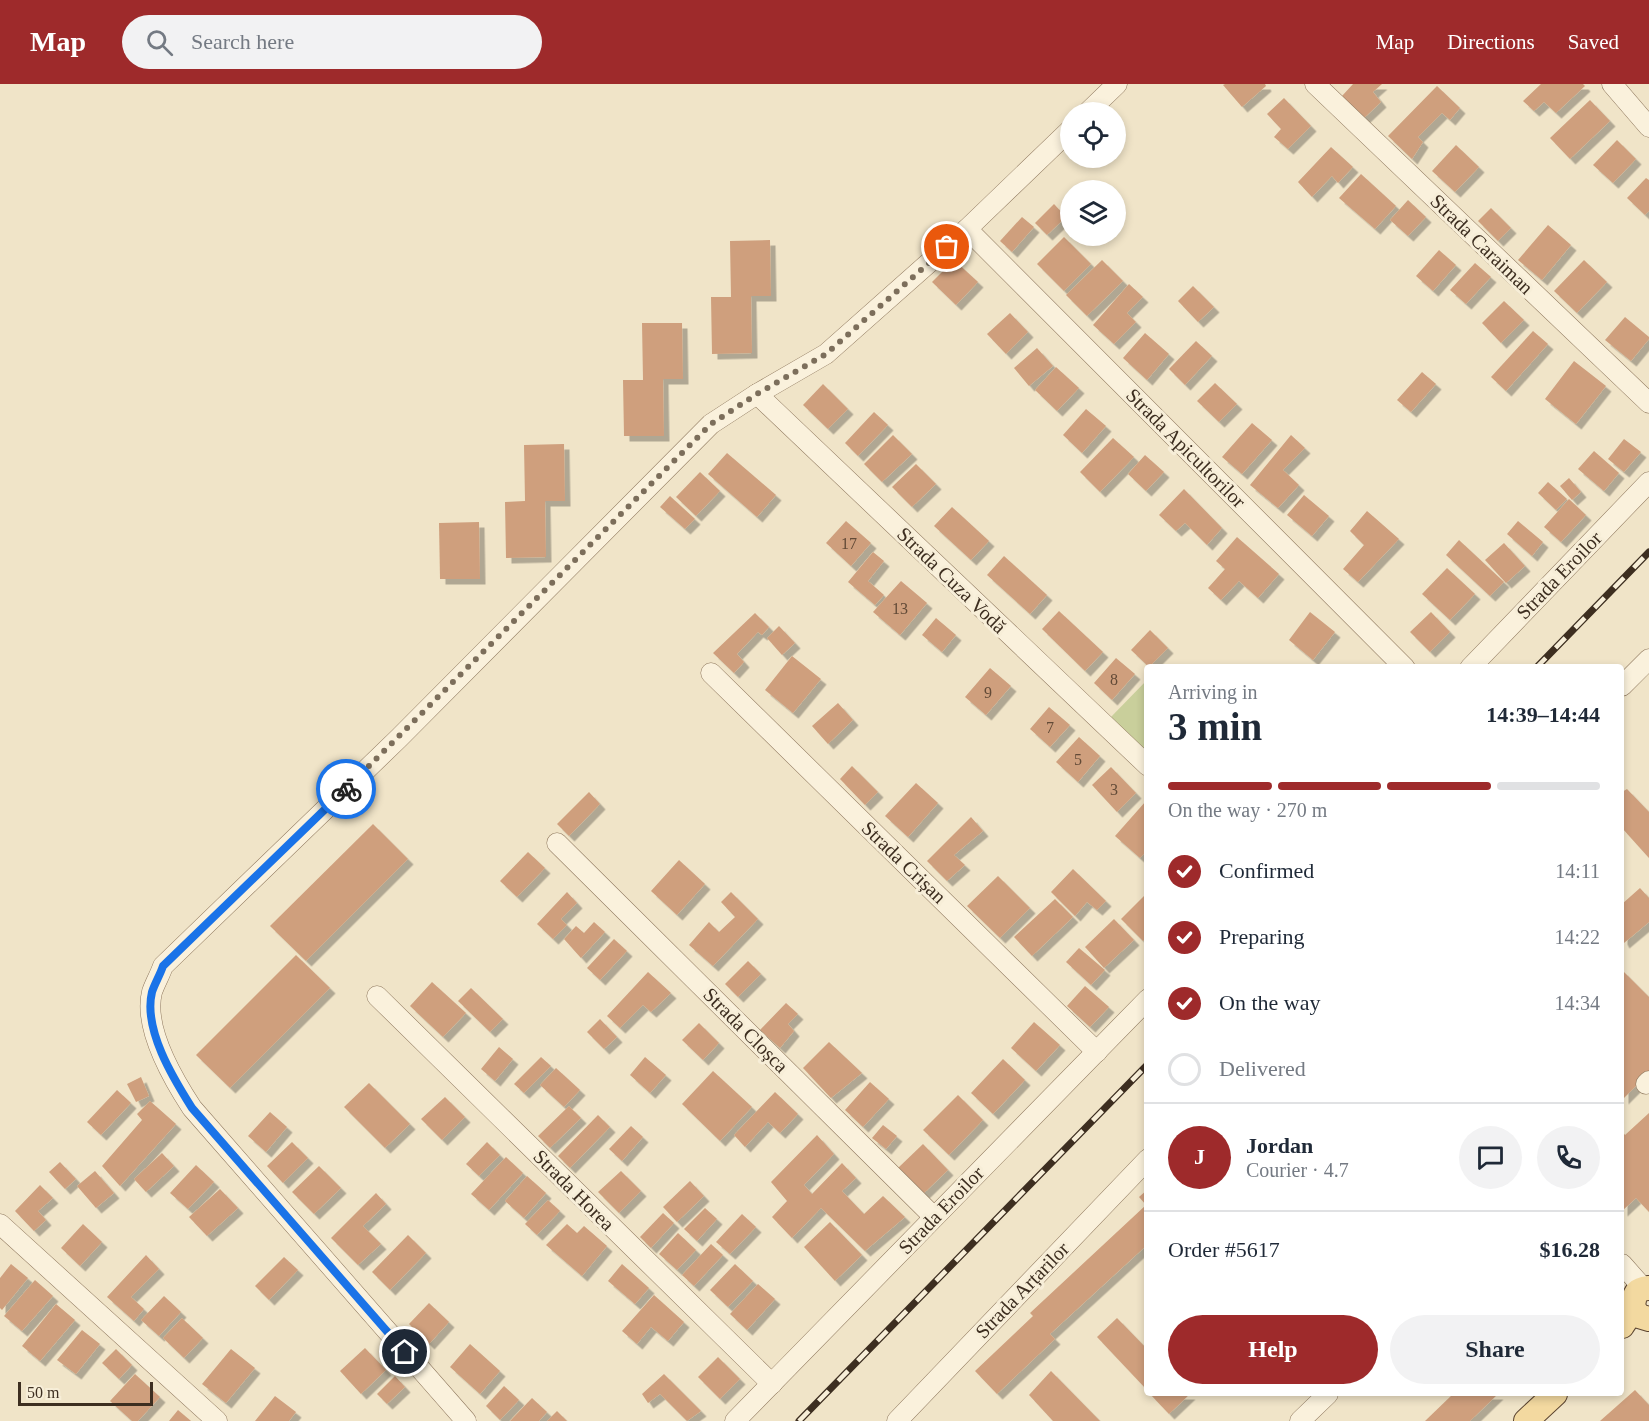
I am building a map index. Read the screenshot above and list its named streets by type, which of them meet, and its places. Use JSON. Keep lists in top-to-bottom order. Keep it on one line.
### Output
{"streets":{"street":["Strada Caraiman","Strada Apicultorilor","Strada Eroilor","Strada Cuza Vodă","Strada Crișan","Strada Cloșca","Strada Horea","Strada Arțarilor"]},"crossings":[["Strada Eroilor","Strada Crișan"],["Strada Eroilor","Strada Cloșca"],["Strada Eroilor","Strada Horea"]],"house_numbers":["17","13","8","9","7","5","3"],"scale_bar":"50 m","page":{"header":"Map","search":"Search here","nav":["Map","Directions","Saved"],"heading":["3 min","Arriving in","14:39–14:44"],"panel":["Jordan","Courier · 4.7","Order #5617","$16.28"],"bar":"On the way · 270 m","list":[["Confirmed","14:11"],["Preparing","14:22"],["On the way","14:34"],"Delivered"],"round":"J","buttons":["Help","Share"],"scale":"50 m"}}
